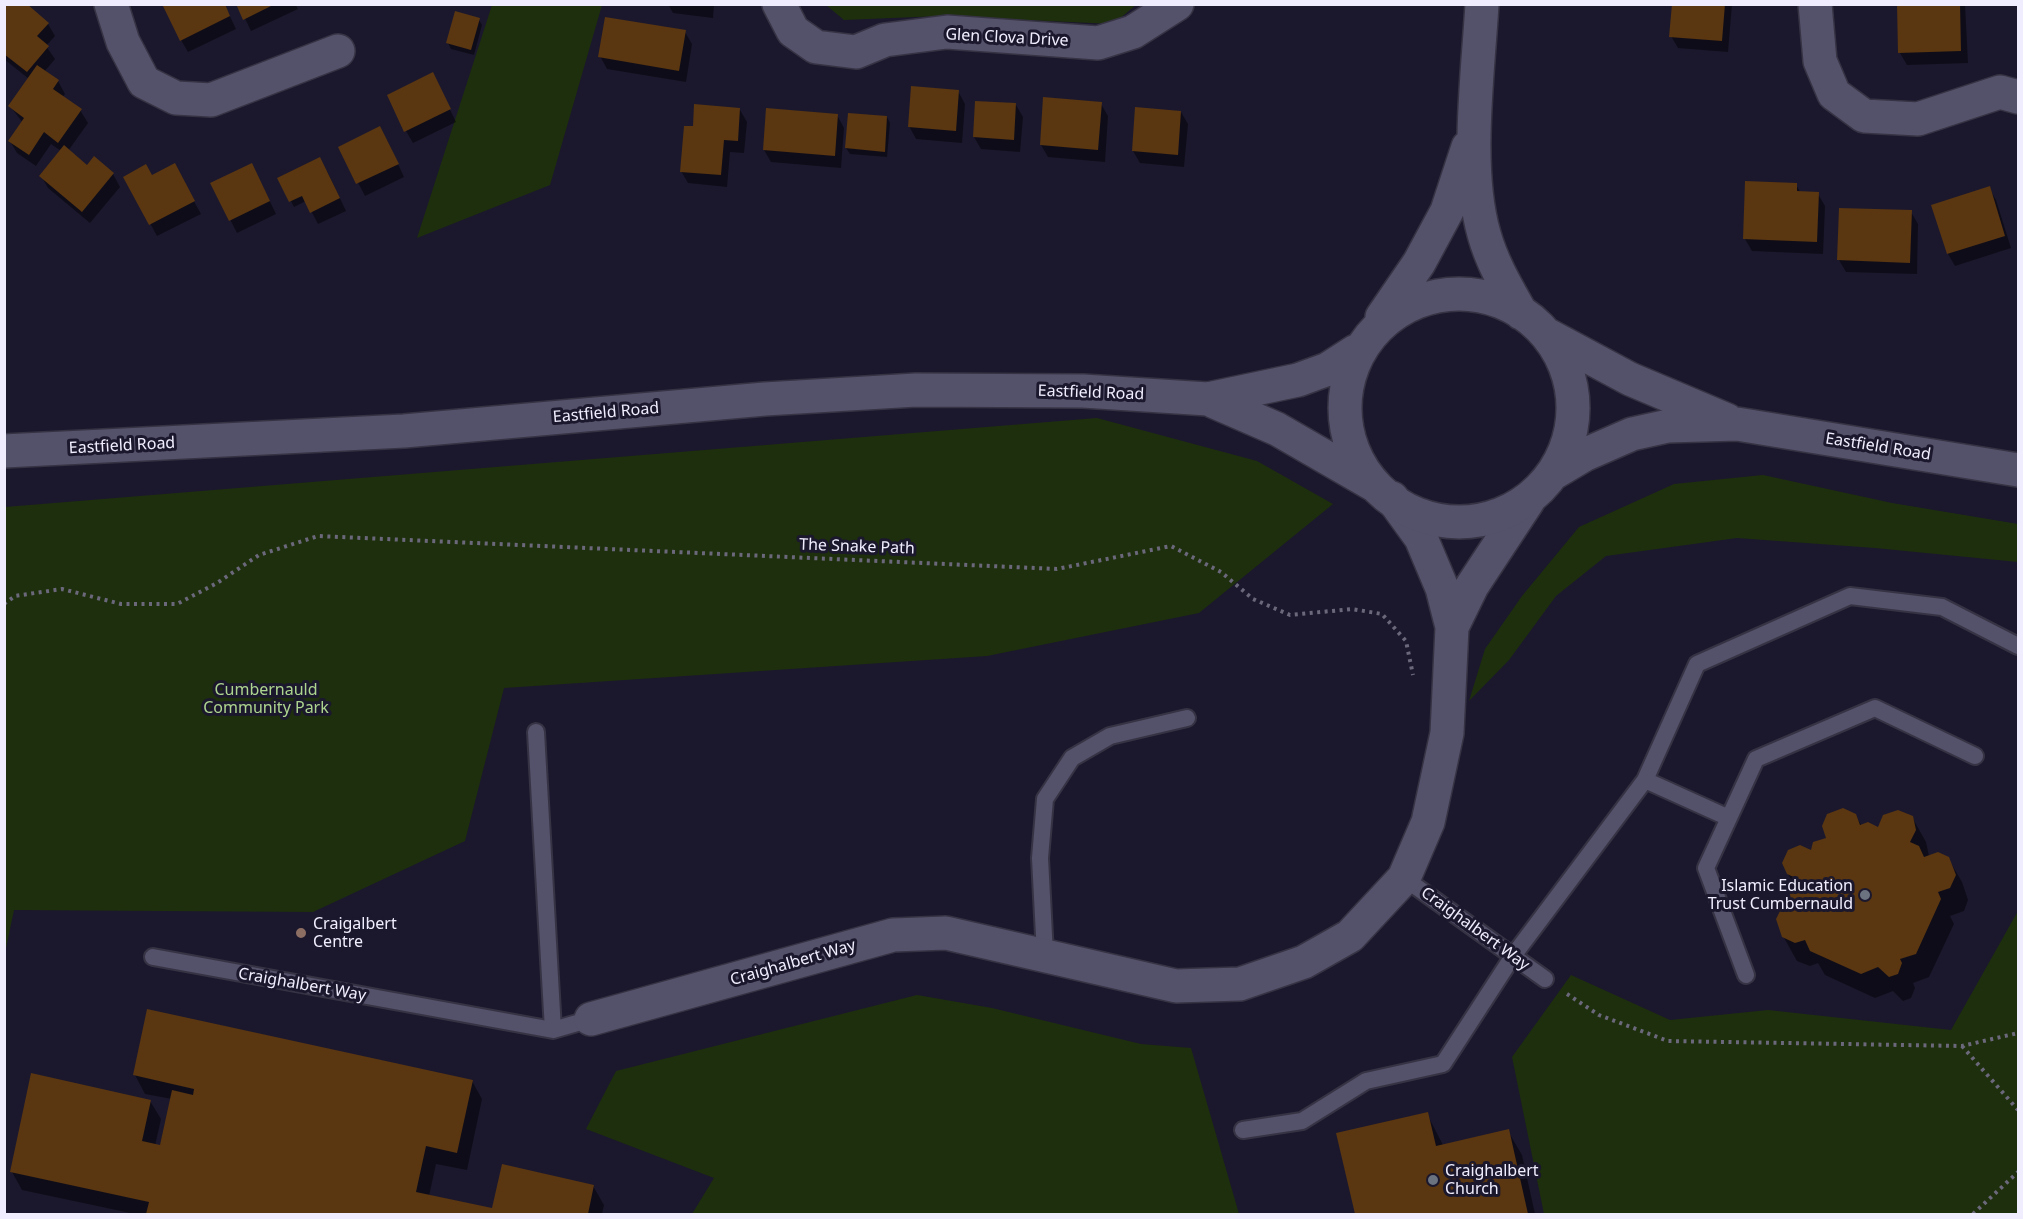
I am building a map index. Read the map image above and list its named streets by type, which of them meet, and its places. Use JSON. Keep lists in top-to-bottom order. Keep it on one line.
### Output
{"streets":{"street":["Glen Clova Drive","Eastfield Road","Craighalbert Way"],"path":["The Snake Path"]},"crossings":[["Eastfield Road","Craighalbert Way"]],"parks":["Cumbernauld Community Park"],"places":["Islamic Education Trust Cumbernauld","Craigalbert Centre","Craighalbert Church"]}
